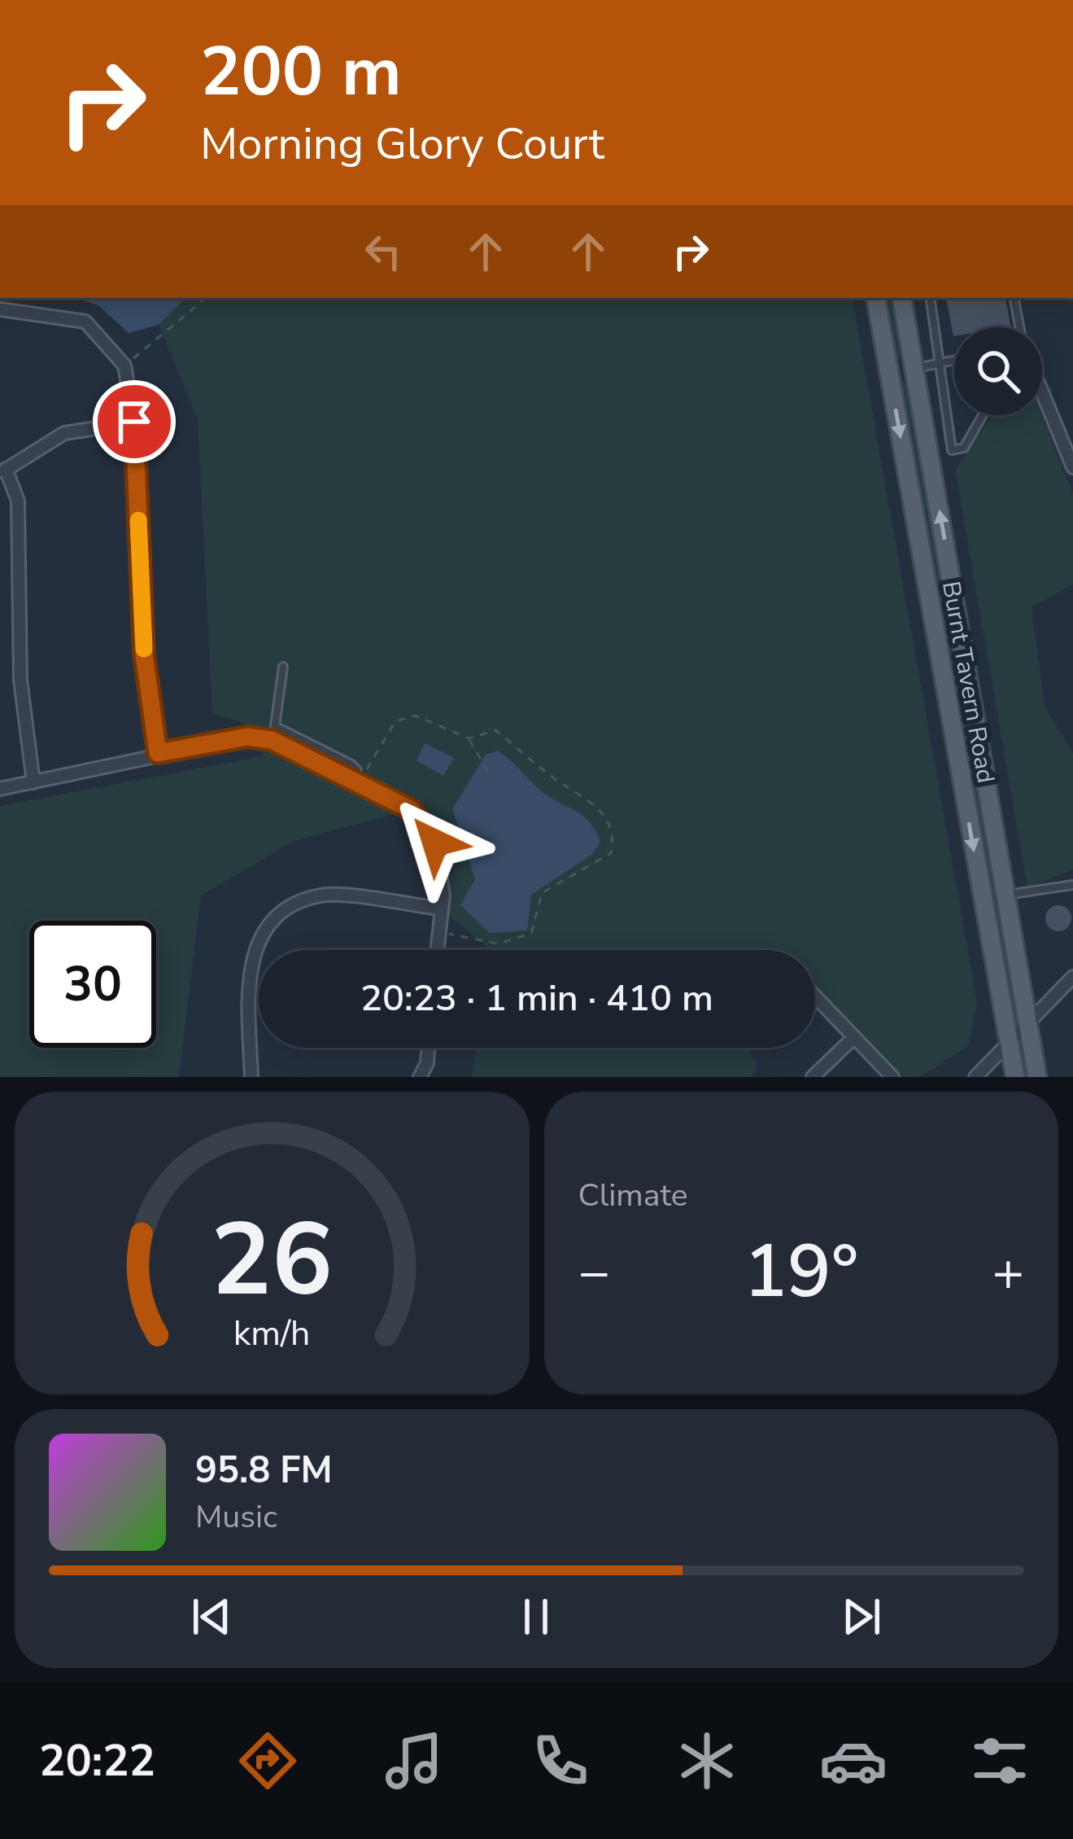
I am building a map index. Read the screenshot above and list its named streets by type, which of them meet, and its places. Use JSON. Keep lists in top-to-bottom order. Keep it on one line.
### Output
{"streets":{"main road":["Burnt Tavern Road"]},"page":{"turn":["200 m","Morning Glory Court"],"limit":"30","trip":"20:23 · 1 min · 410 m","tile":"Climate","heat":["−","19°","+"],"song":["95.8 FM","Music"],"tabs":"20:22","gauge":["26","km/h"]}}
